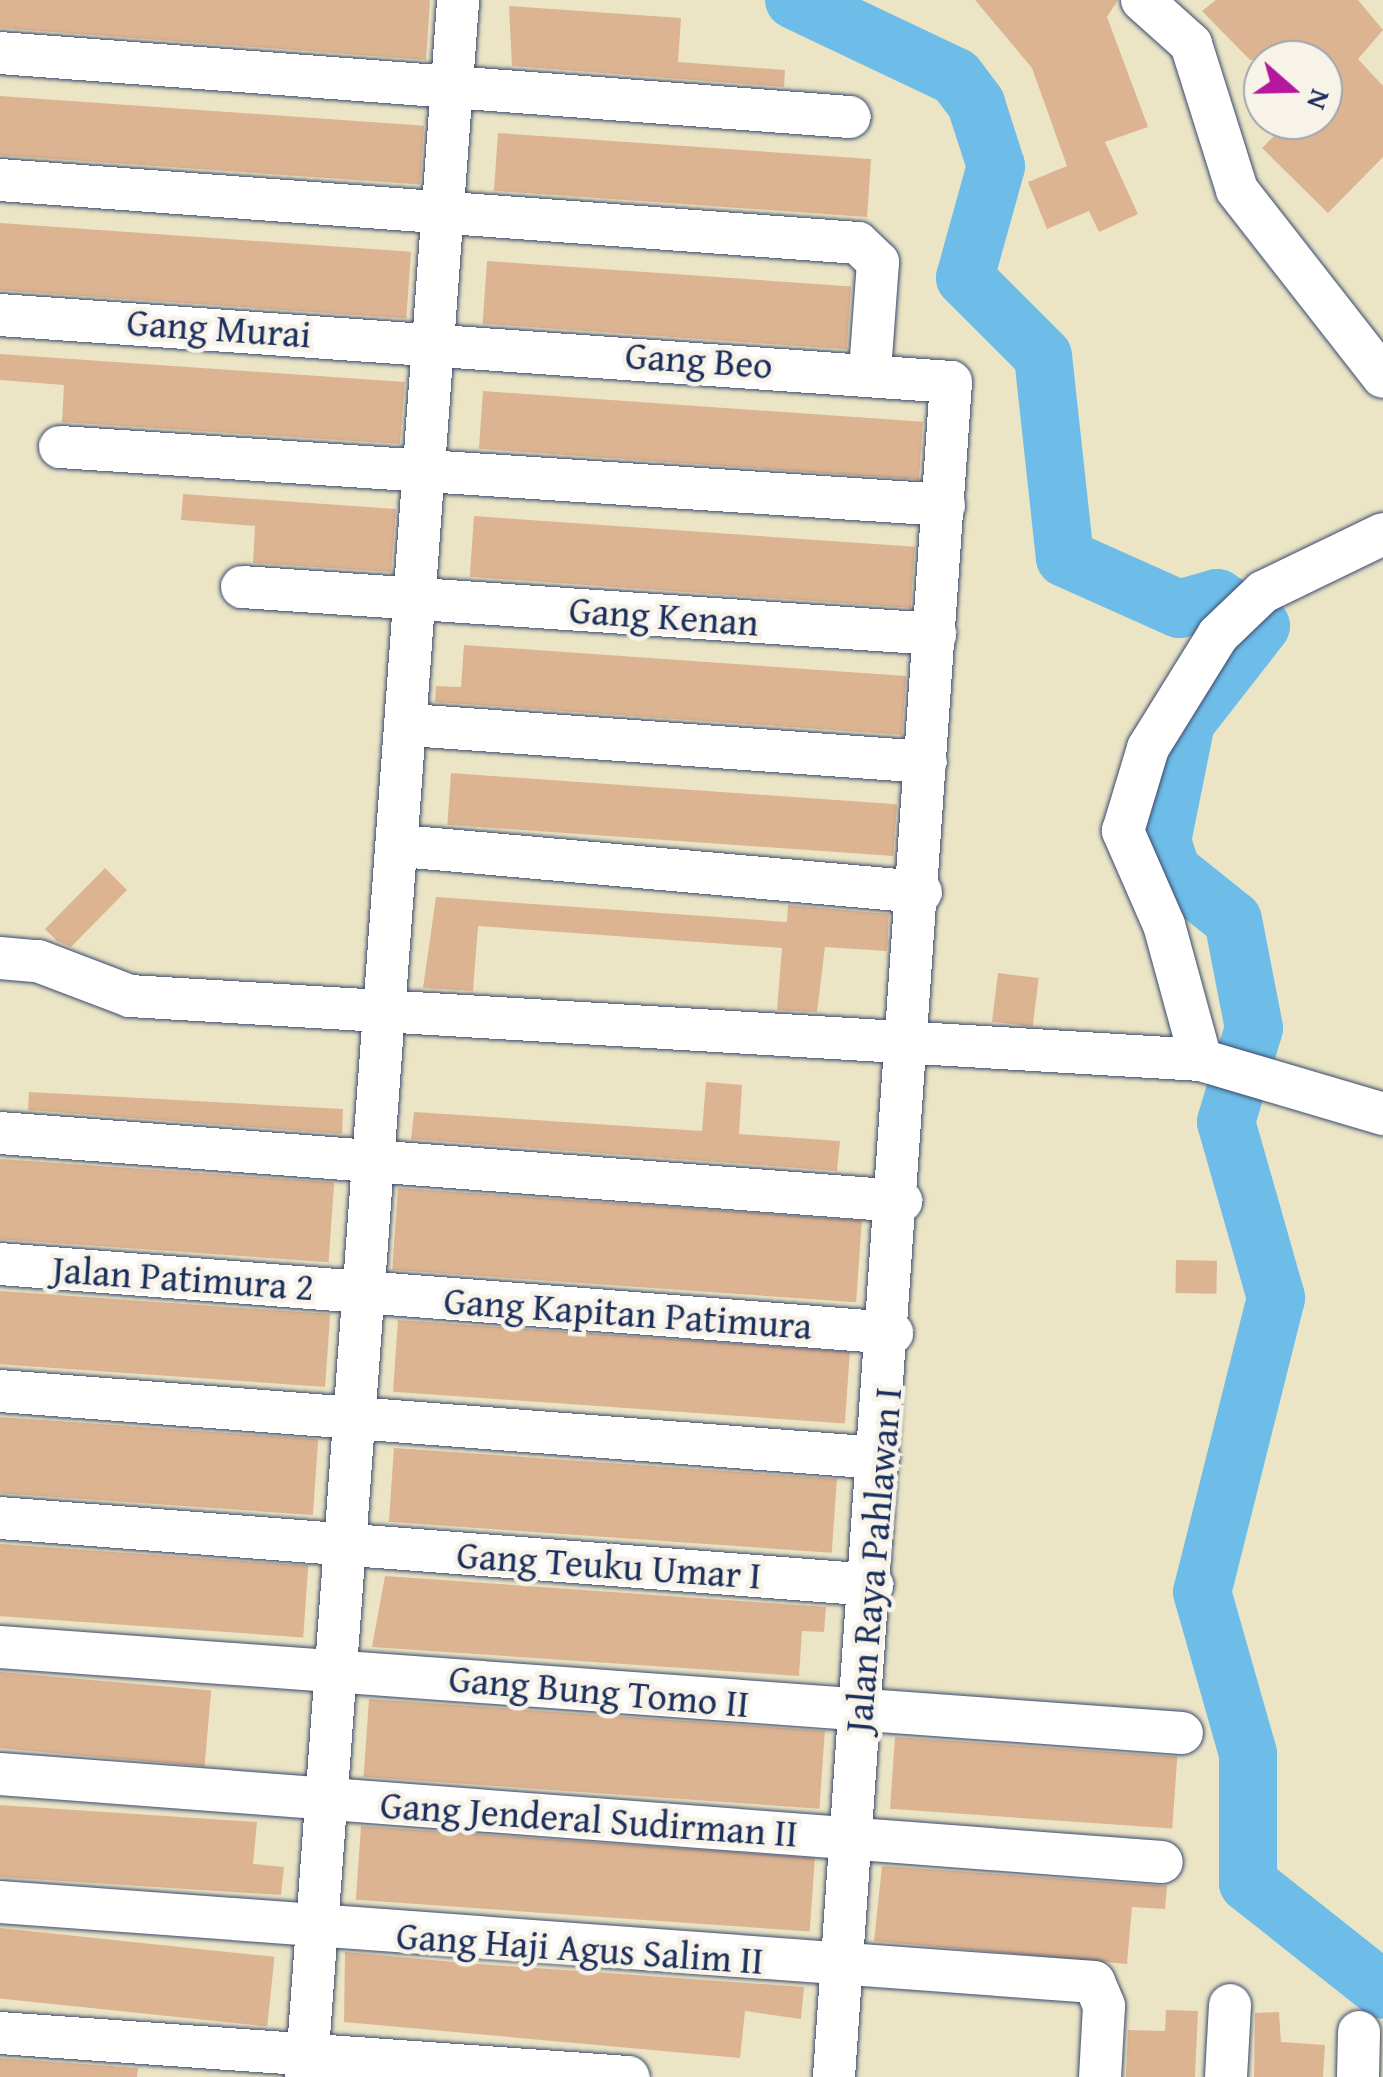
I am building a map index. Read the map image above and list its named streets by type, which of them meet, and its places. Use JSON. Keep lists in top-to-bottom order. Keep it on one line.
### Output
{"streets":{"street":["Gang Murai","Gang Beo","Gang Kenan","Jalan Patimura 2","Gang Kapitan Patimura","Jalan Raya Pahlawan I","Gang Teuku Umar I","Gang Bung Tomo II","Gang Jenderal Sudirman II","Gang Haji Agus Salim II"]},"crossings":[["Gang Murai","Gang Beo"],["Gang Beo","Jalan Raya Pahlawan I"],["Gang Kenan","Jalan Raya Pahlawan I"],["Jalan Patimura 2","Gang Kapitan Patimura"],["Gang Kapitan Patimura","Jalan Raya Pahlawan I"],["Jalan Raya Pahlawan I","Gang Teuku Umar I"],["Jalan Raya Pahlawan I","Gang Bung Tomo II"],["Jalan Raya Pahlawan I","Gang Jenderal Sudirman II"],["Jalan Raya Pahlawan I","Gang Haji Agus Salim II"]],"north":"right"}
